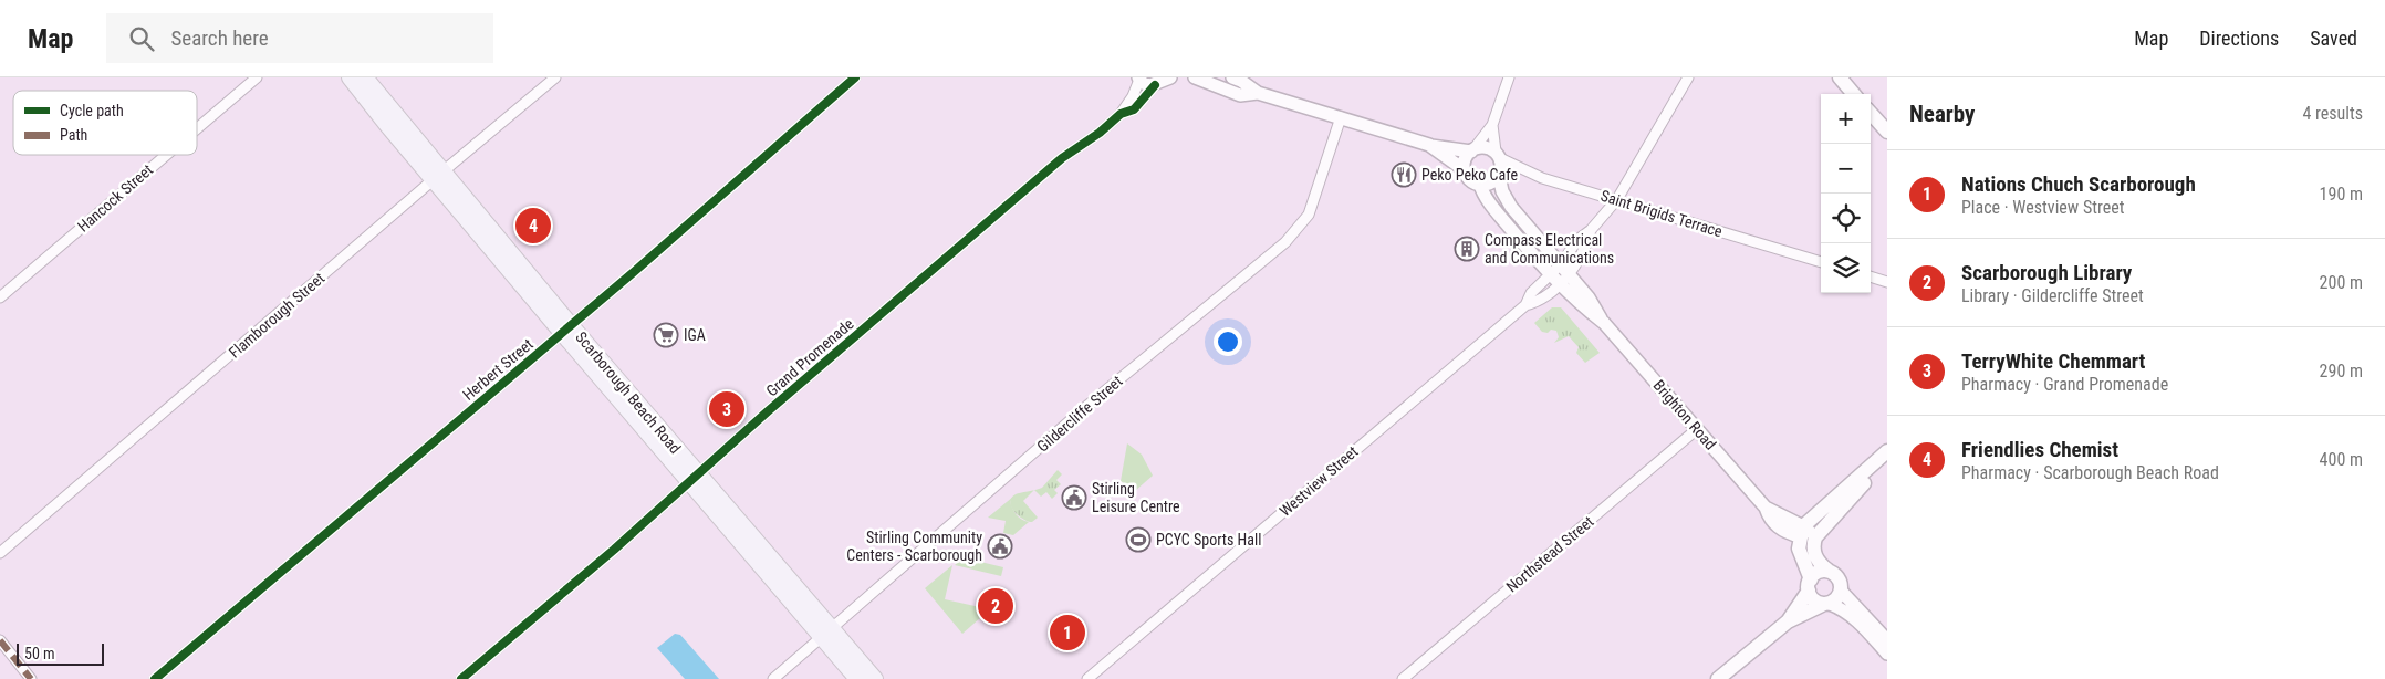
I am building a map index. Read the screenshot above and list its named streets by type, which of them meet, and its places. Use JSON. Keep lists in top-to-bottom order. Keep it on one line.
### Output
{"streets":{"main road":["Scarborough Beach Road"],"street":["Hancock Street","Saint Brigids Terrace","Flamborough Street","Grand Promenade","Herbert Street","Gildercliffe Street","Brighton Road","Westview Street","Northstead Street"]},"crossings":[["Saint Brigids Terrace","Brighton Road"],["Saint Brigids Terrace","Westview Street"],["Flamborough Street","Scarborough Beach Road"],["Grand Promenade","Scarborough Beach Road"],["Herbert Street","Scarborough Beach Road"],["Scarborough Beach Road","Gildercliffe Street"],["Brighton Road","Westview Street"],["Brighton Road","Northstead Street"]],"places":{"restaurant":["Peko Peko Cafe"],"building":["Compass Electrical and Communications"],"supermarket":["IGA"],"public building":["Stirling Leisure Centre","Stirling Community Centers - Scarborough"],"sports":["PCYC Sports Hall"]},"legend":["Cycle path","Path"],"scale_bar":"50 m","page":{"header":"Map","search":"Search here","nav":["Map","Directions","Saved"],"heading":["Nearby","4 results"],"map_buttons":["+","−"],"list":[{"mark":"1","name":"Nations Chuch Scarborough","note":"Place · Westview Street","value":"190 m"},{"mark":"2","name":"Scarborough Library","note":"Library · Gildercliffe Street","value":"200 m"},{"mark":"3","name":"TerryWhite Chemmart","note":"Pharmacy · Grand Promenade","value":"290 m"},{"mark":"4","name":"Friendlies Chemist","note":"Pharmacy · Scarborough Beach Road","value":"400 m"}],"pins":["4","3","2","1"],"scale":"50 m"}}
